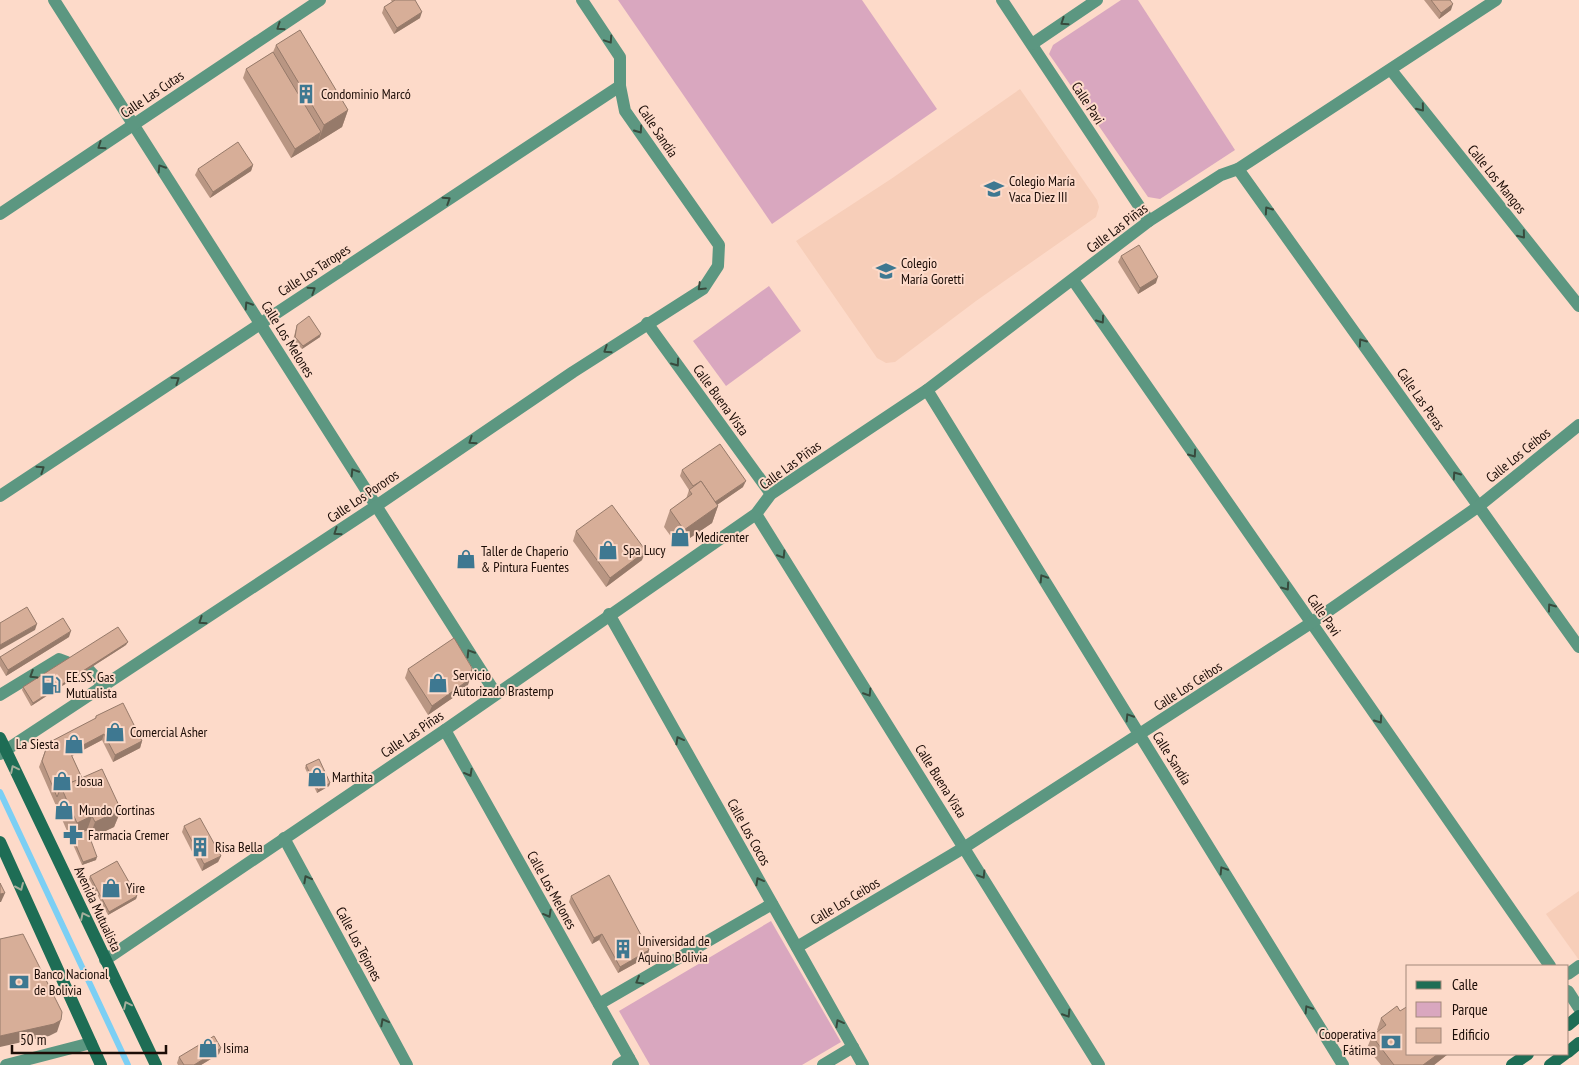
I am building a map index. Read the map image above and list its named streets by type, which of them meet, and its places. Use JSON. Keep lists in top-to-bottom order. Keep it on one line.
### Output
{"streets":{"main road":["Avenida Mutualista"],"street":["Calle Las Cutas","Calle Pavi","Calle Sandía","Calle Los Mangos","Calle Las Piñas","Calle Los Taropes","Calle Los Melones","Calle Las Peras","Calle Buena Vista","Calle Los Ceibos","Calle Los Pororos","Calle Los Cocos","Calle Los Tejones"]},"crossings":[["Calle Las Cutas","Calle Los Melones"],["Calle Pavi","Calle Las Piñas"],["Calle Pavi","Calle Los Ceibos"],["Calle Sandía","Calle Las Piñas"],["Calle Sandía","Calle Los Taropes"],["Calle Sandía","Calle Los Ceibos"],["Calle Sandía","Calle Los Pororos"],["Calle Los Mangos","Calle Las Piñas"],["Calle Las Piñas","Calle Los Melones"],["Calle Las Piñas","Calle Las Peras"],["Calle Las Piñas","Calle Buena Vista"],["Calle Las Piñas","Calle Los Cocos"],["Calle Las Piñas","Avenida Mutualista"],["Calle Las Piñas","Calle Los Tejones"],["Calle Los Taropes","Calle Los Melones"],["Calle Los Melones","Calle Los Pororos"],["Calle Las Peras","Calle Los Ceibos"],["Calle Buena Vista","Calle Los Ceibos"],["Calle Buena Vista","Calle Los Pororos"],["Calle Los Ceibos","Calle Los Cocos"],["Calle Los Pororos","Avenida Mutualista"]],"one_way":["Calle Las Cutas","Calle Pavi","Calle Los Mangos","Calle Los Taropes","Calle Las Peras","Calle Buena Vista","Calle Los Pororos","Calle Los Cocos","Calle Los Tejones"],"places":{"building":["Condominio Marcó","Risa Bella","Universidad de Aquino Bolivia"],"school or university":["Colegio María Vaca Diez III","Colegio María Goretti"],"shop":["Medicenter","Spa Lucy","Taller de Chaperio & Pintura Fuentes","Servicio Autorizado Brastemp","Comercial Asher","La Siesta","Marthita","Josua","Mundo Cortinas","Yire","Isima"],"fuel station":["EE.SS. Gas Mutualista"],"pharmacy":["Farmacia Cremer"],"bank":["Banco Nacional de Bolivia","Cooperativa Fátima"]},"legend":["Calle","Parque","Edificio"],"scale_bar":"50 m"}
